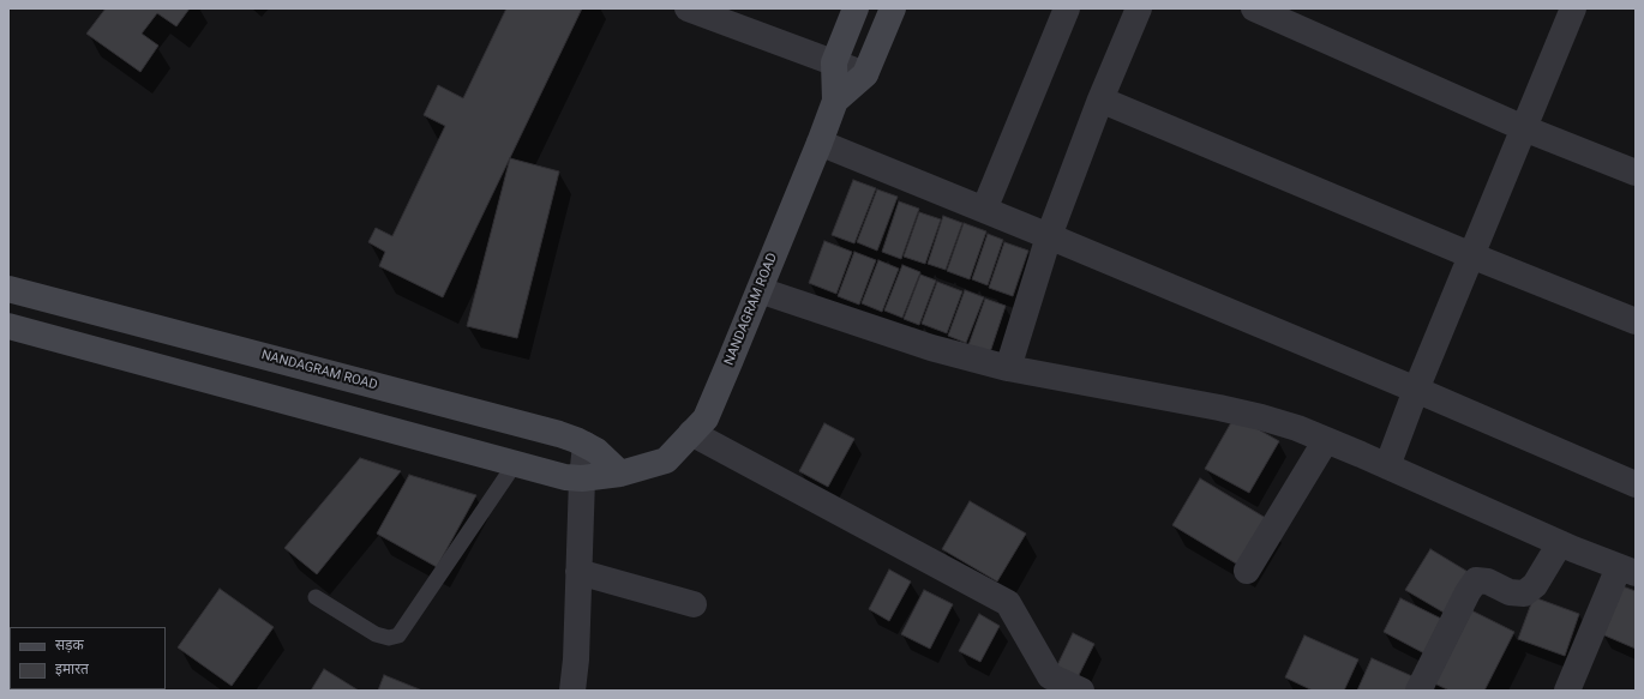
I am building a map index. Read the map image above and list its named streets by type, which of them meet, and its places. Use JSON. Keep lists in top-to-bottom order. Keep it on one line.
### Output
{"streets":{"street":["NANDAGRAM ROAD"]},"legend":["सड़क","इमारत"]}
